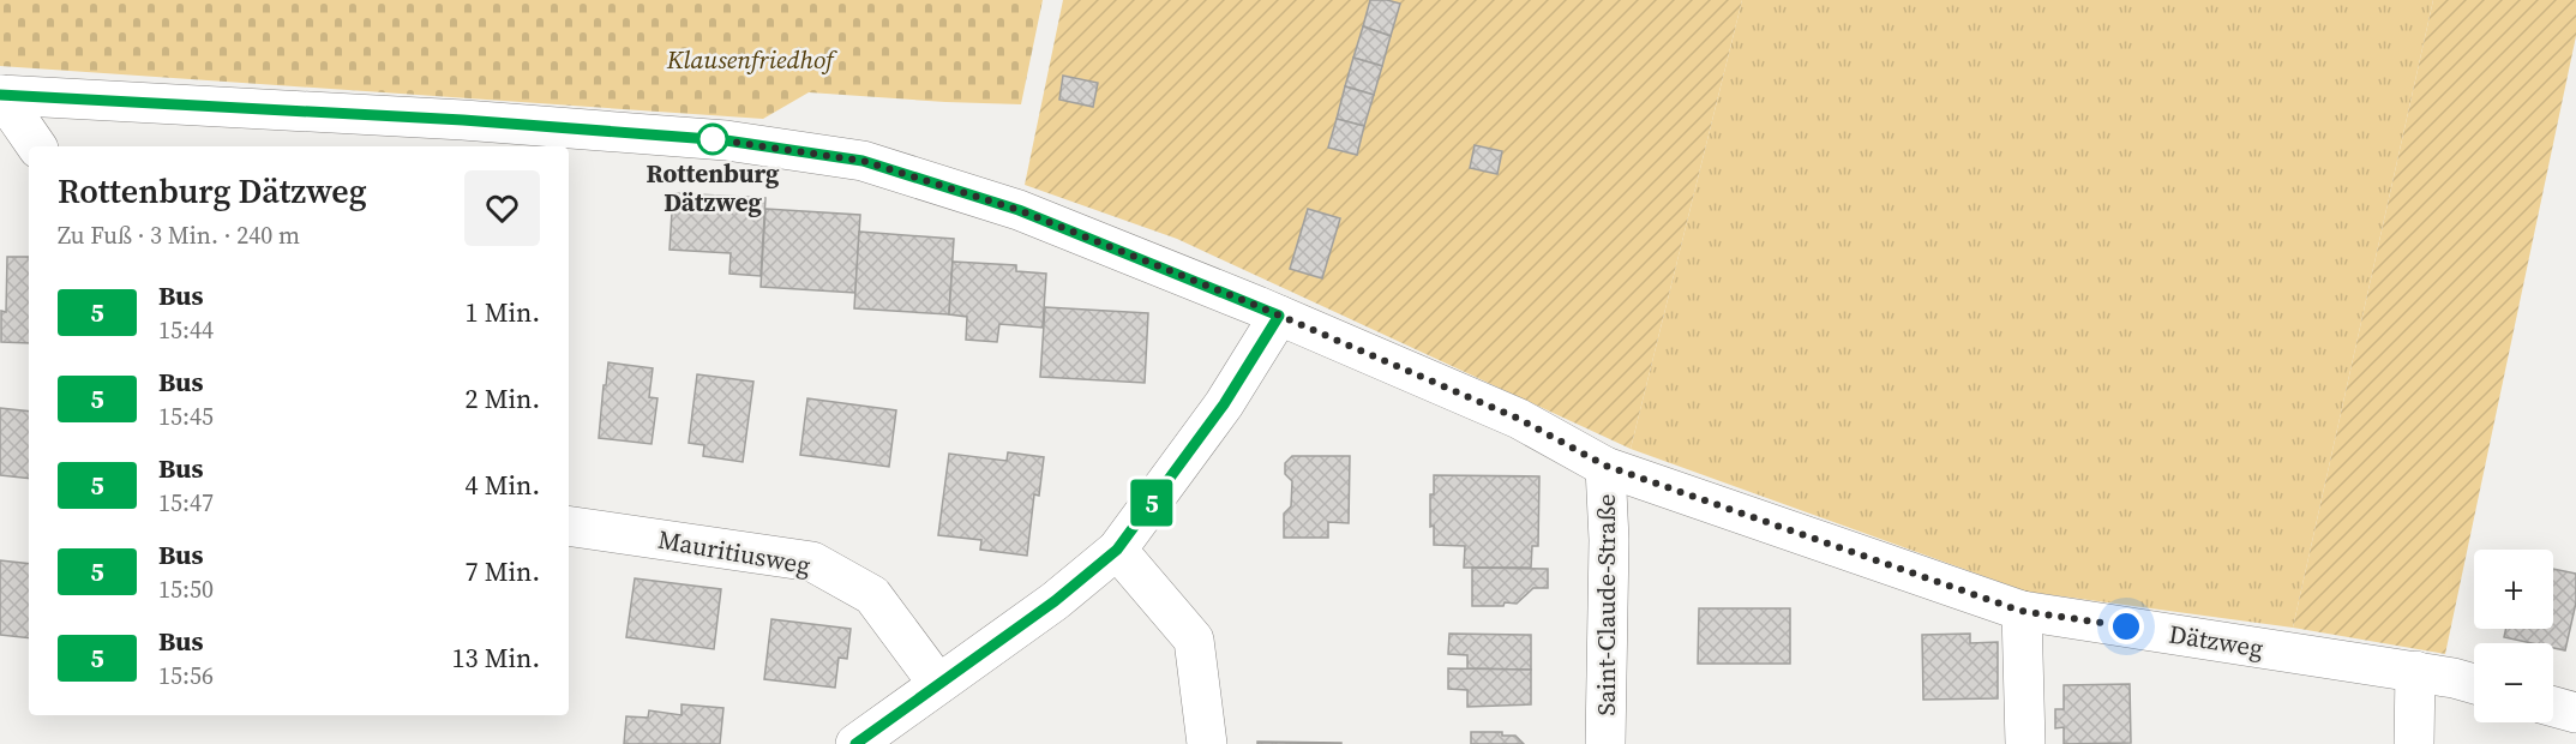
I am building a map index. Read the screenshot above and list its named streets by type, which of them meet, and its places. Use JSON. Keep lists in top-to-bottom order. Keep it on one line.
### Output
{"streets":{"street":["Mauritiusweg","Saint-Claude-Straße","Dätzweg"]},"crossings":[["Saint-Claude-Straße","Dätzweg"]],"parks":["Klausenfriedhof"],"places":["Rottenburg Dätzweg"],"lines":["bus line 5"],"page":{"on_map":"5","heading":["Rottenburg Dätzweg","Zu Fuß · 3 Min. · 240 m"],"list":[{"mark":"5","name":"Bus","note":"15:44","value":"1 Min."},{"mark":"5","name":"Bus","note":"15:45","value":"2 Min."},{"mark":"5","name":"Bus","note":"15:47","value":"4 Min."},{"mark":"5","name":"Bus","note":"15:50","value":"7 Min."},{"mark":"5","name":"Bus","note":"15:56","value":"13 Min."}],"map_buttons":["+","−"]}}
